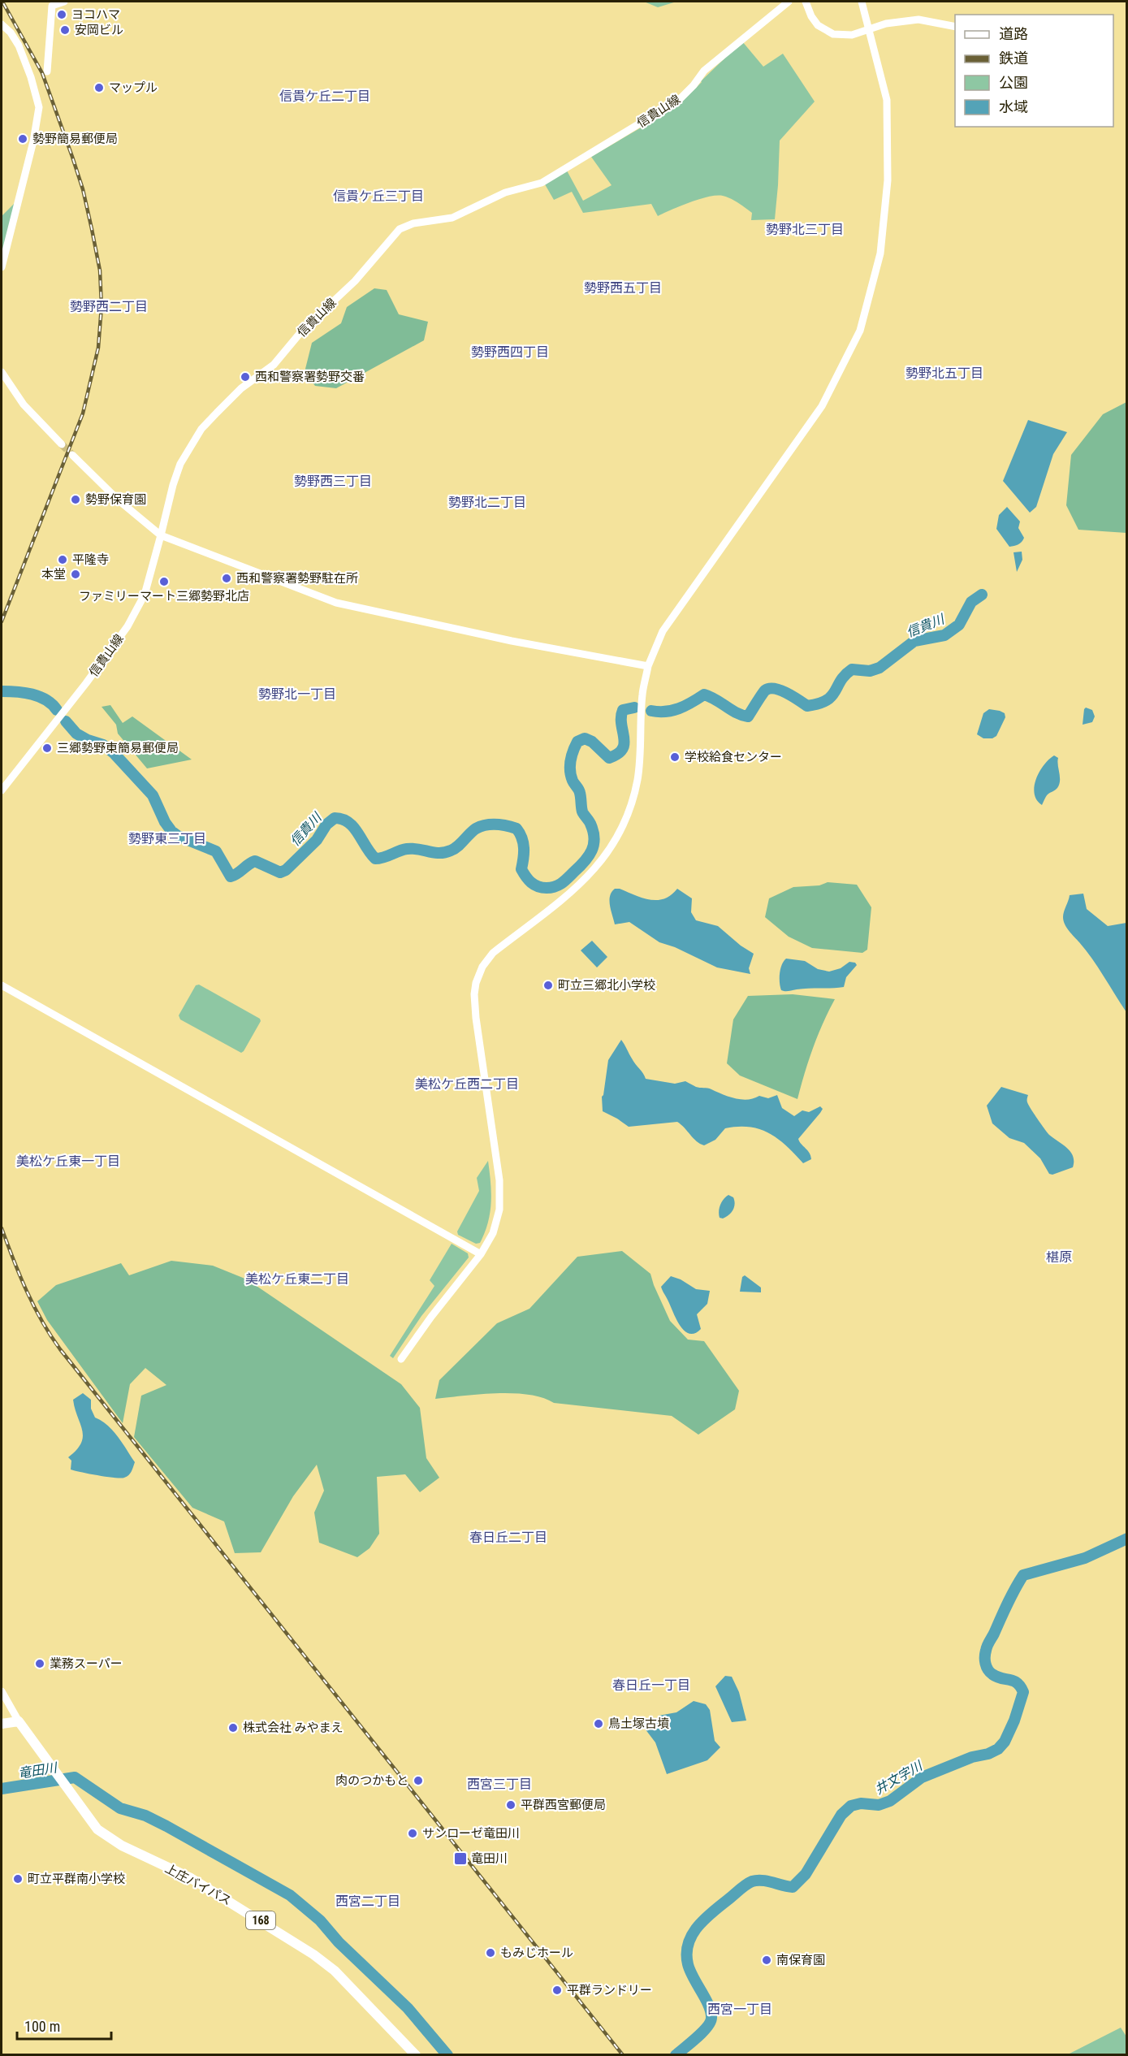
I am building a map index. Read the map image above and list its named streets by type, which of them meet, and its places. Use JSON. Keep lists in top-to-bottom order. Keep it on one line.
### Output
{"streets":{"highway":["上庄バイパス","168"],"street":["信貴山線"]},"districts":["信貴ケ丘二丁目","信貴ケ丘三丁目","勢野北三丁目","勢野西五丁目","勢野西二丁目","勢野西四丁目","勢野北五丁目","勢野西三丁目","勢野北二丁目","勢野北一丁目","勢野東三丁目","美松ケ丘西二丁目","美松ケ丘東一丁目","椹原","美松ケ丘東二丁目","春日丘二丁目","春日丘一丁目","西宮三丁目","西宮二丁目","西宮一丁目"],"water":["信貴川","竜田川","井文字川"],"places":{"other":["ヨコハマ","安岡ビル","マップル","勢野簡易郵便局","西和警察署勢野交番","勢野保育園","平隆寺","本堂","西和警察署勢野駐在所","ファミリーマート三郷勢野北店","三郷勢野東簡易郵便局","学校給食センター","町立三郷北小学校","業務スーパー","鳥土塚古墳","株式会社 みやまえ","肉のつかもと","平群西宮郵便局","サンローゼ竜田川","町立平群南小学校","もみじホール","南保育園","平群ランドリー"],"transit":["竜田川"]},"legend":["道路","鉄道","公園","水域"],"scale_bar":"100 m"}
